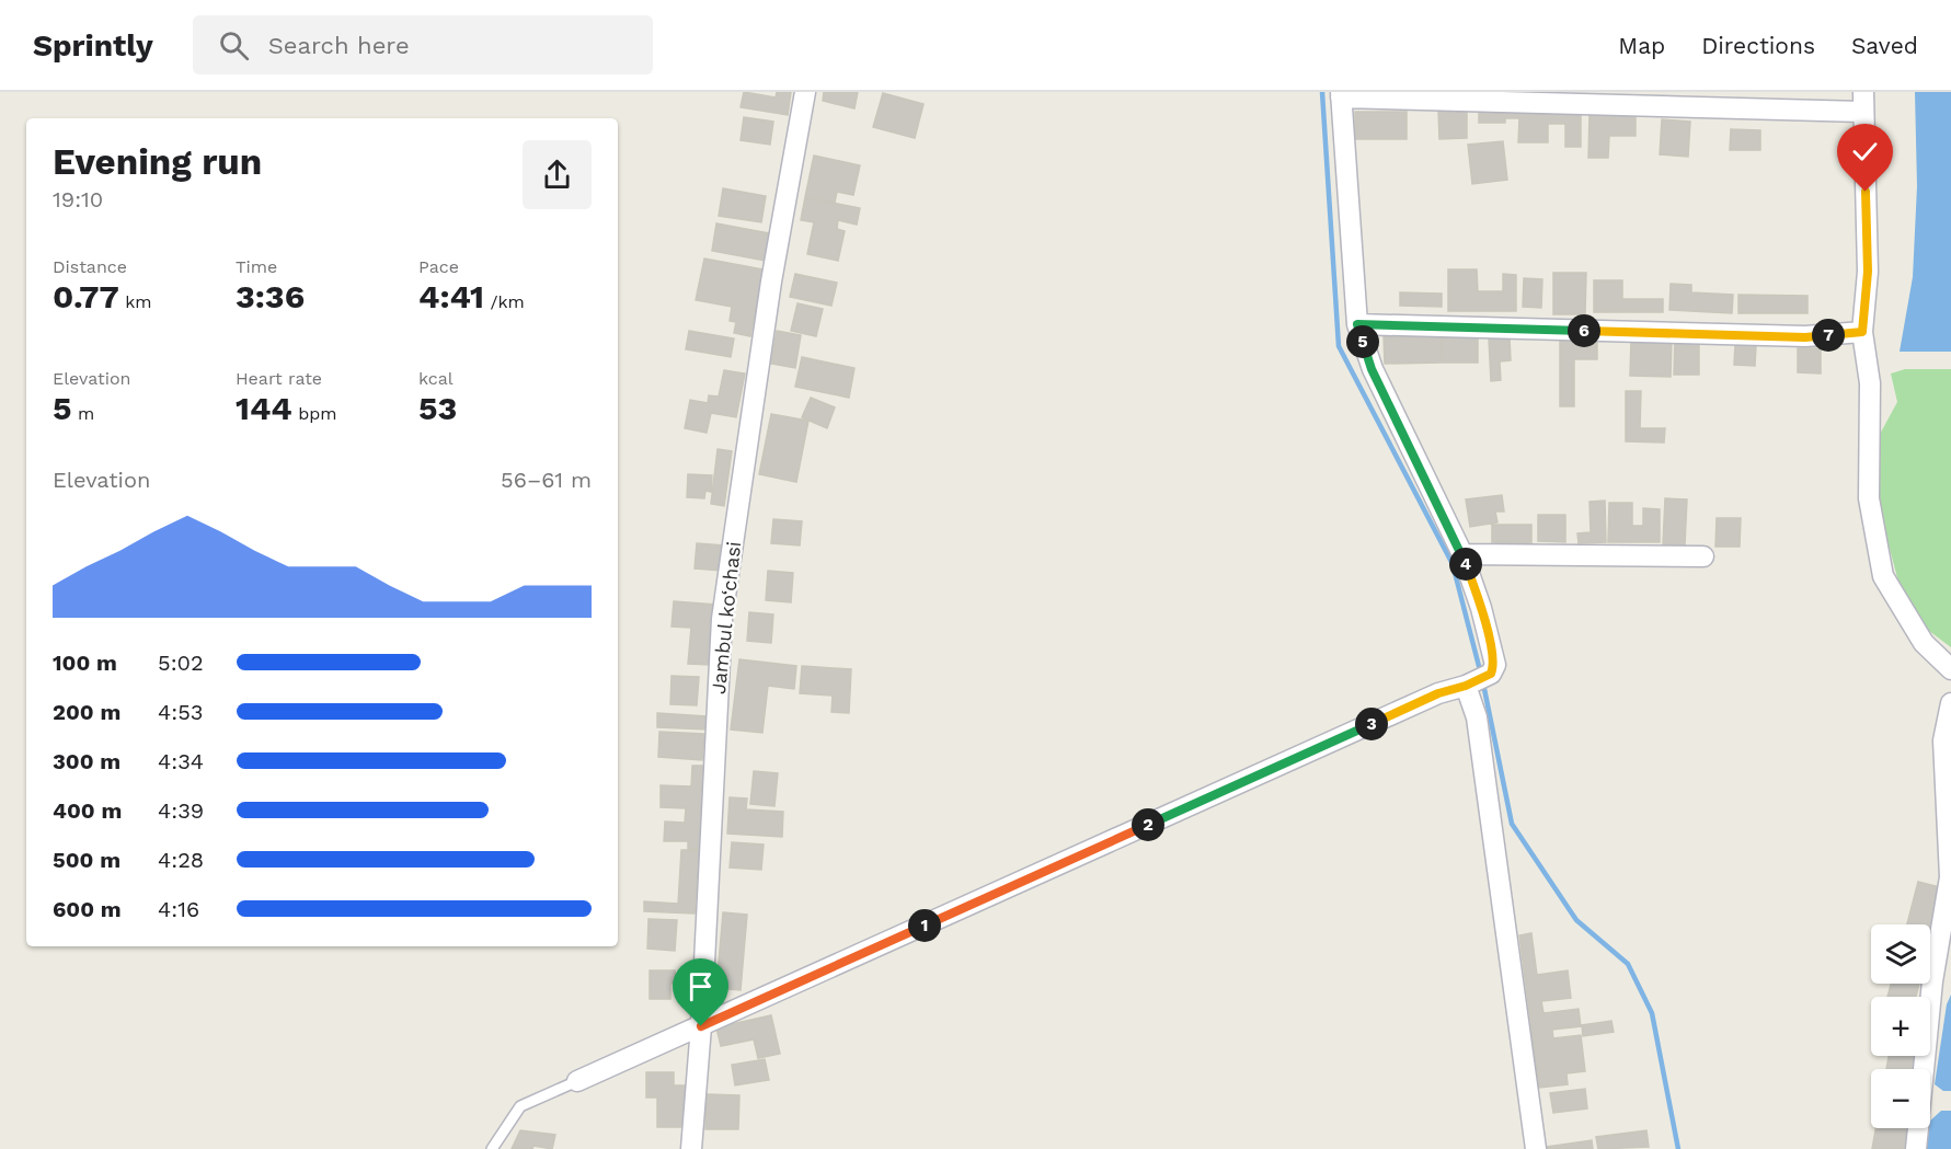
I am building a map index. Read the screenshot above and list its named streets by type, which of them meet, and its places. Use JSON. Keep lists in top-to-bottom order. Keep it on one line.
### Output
{"streets":{"street":["Jambul ko‘chasi"]},"page":{"header":"Sprintly","search":"Search here","nav":["Map","Directions","Saved"],"heading":["Evening run","19:10"],"stats":[["Distance","0.77 km"],["Time","3:36"],["Pace","4:41 /km"],["Elevation","5 m"],["Heart rate","144 bpm"],["kcal","53"]],"pins":["6","7","5","4","3","2","1"],"chart":["Elevation","56–61 m"],"list":[{"name":"100 m","note":"5:02"},{"name":"200 m","note":"4:53"},{"name":"300 m","note":"4:34"},{"name":"400 m","note":"4:39"},{"name":"500 m","note":"4:28"},{"name":"600 m","note":"4:16"}],"map_buttons":["+","−"]}}
